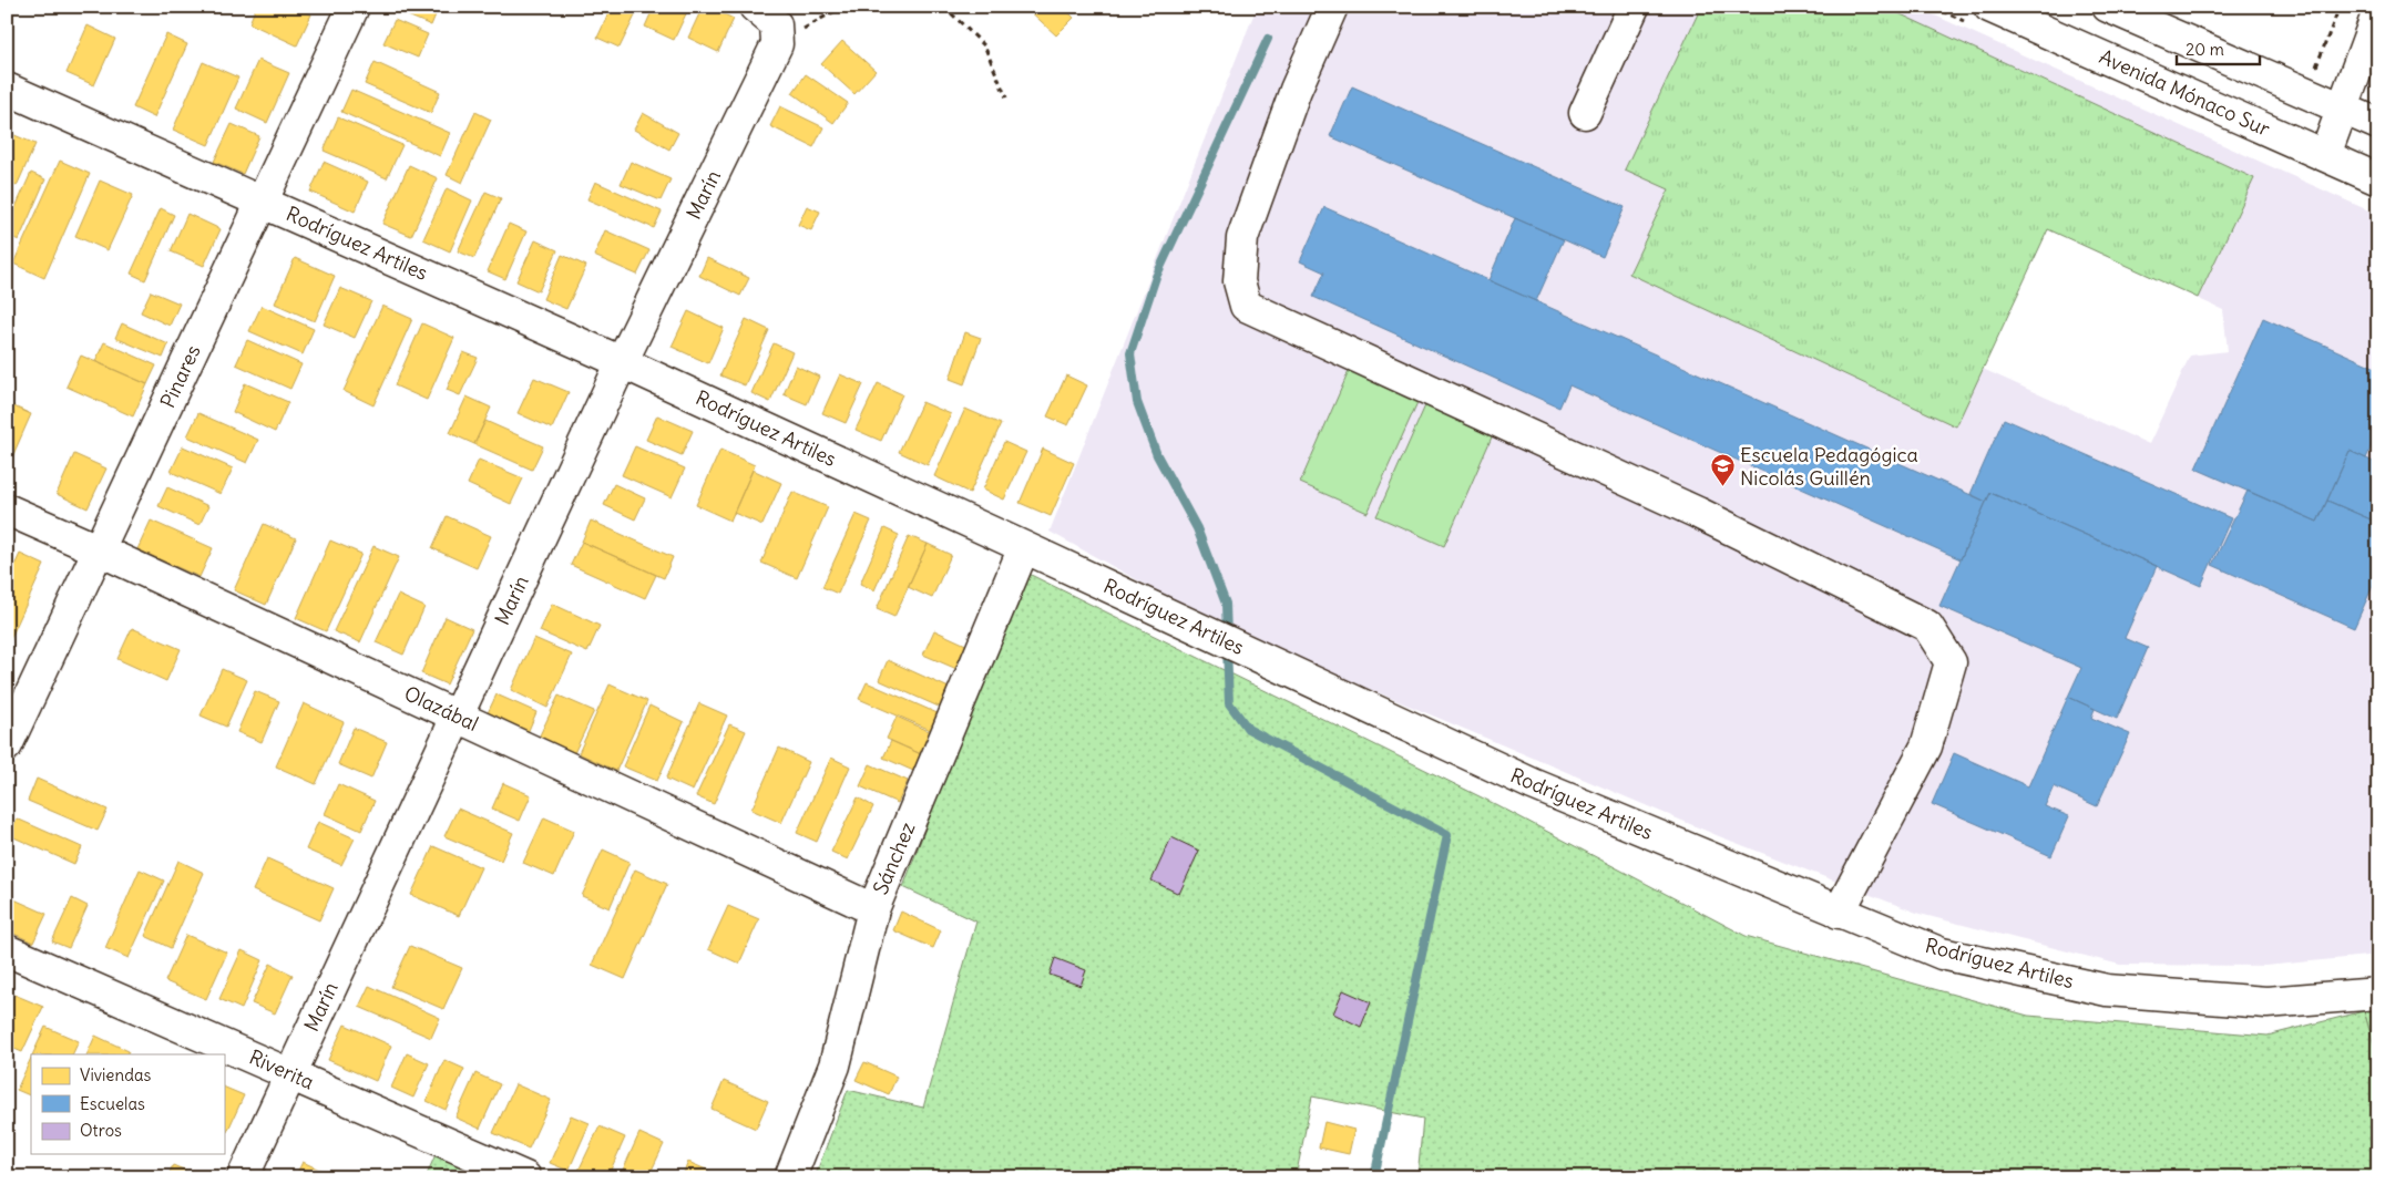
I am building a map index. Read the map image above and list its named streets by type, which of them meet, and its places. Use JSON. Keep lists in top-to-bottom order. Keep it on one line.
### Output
{"streets":{"street":["Avenida Mónaco Sur","Marín","Rodríguez Artiles","Pinares","Olazábal","Sánchez","Riverita"]},"crossings":[["Marín","Rodríguez Artiles"],["Marín","Olazábal"],["Marín","Riverita"],["Rodríguez Artiles","Pinares"],["Rodríguez Artiles","Sánchez"],["Pinares","Olazábal"],["Olazábal","Sánchez"]],"places":{"school or university":["Escuela Pedagógica Nicolás Guillén"]},"legend":["Viviendas","Escuelas","Otros"],"scale_bar":"20 m"}
